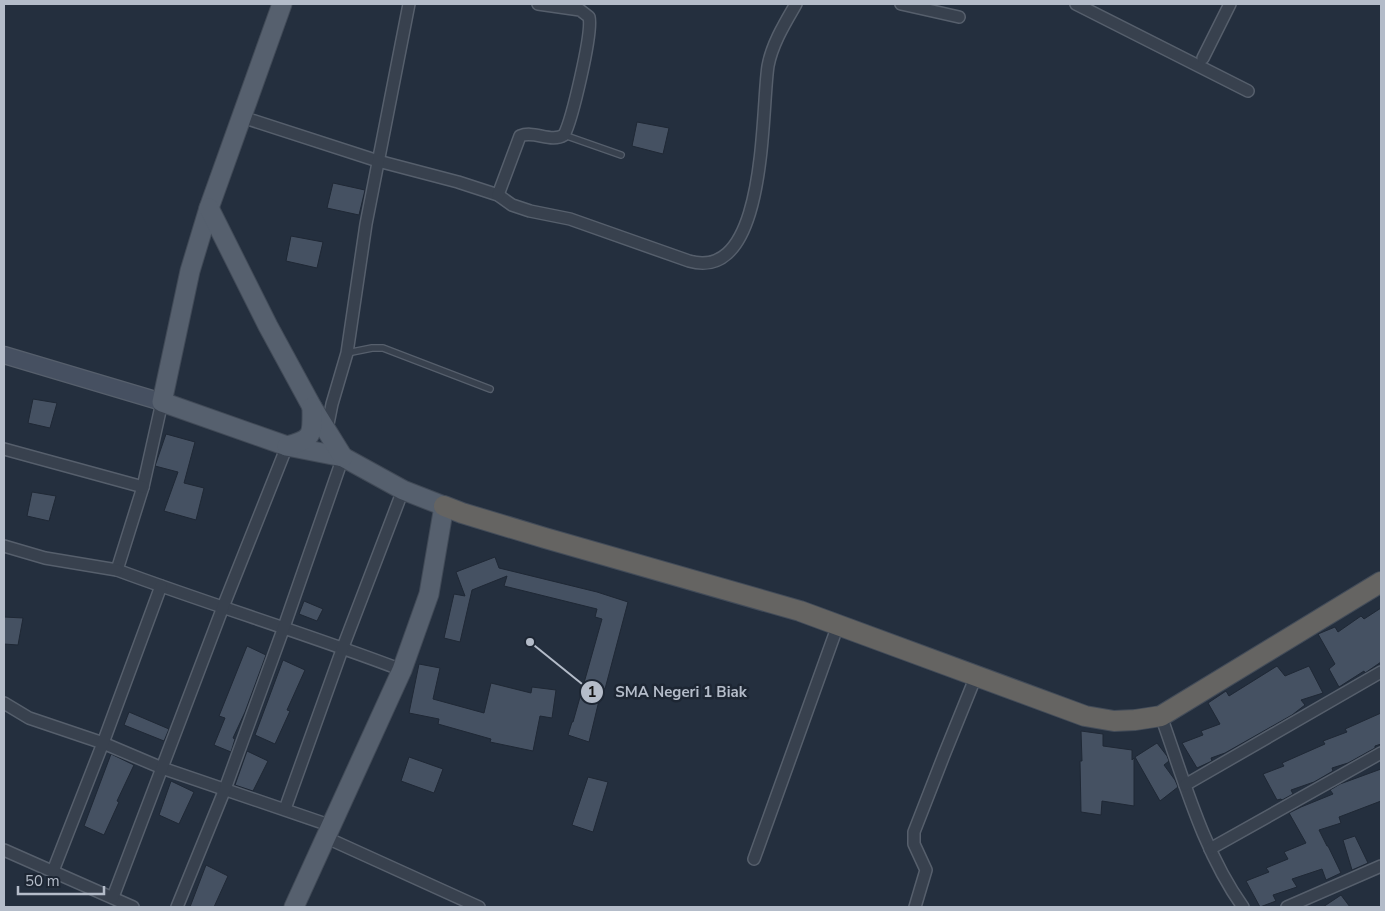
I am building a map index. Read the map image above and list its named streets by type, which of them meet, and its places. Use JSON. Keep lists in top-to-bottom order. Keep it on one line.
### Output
{"places":["SMA Negeri 1 Biak"],"scale_bar":"50 m"}
